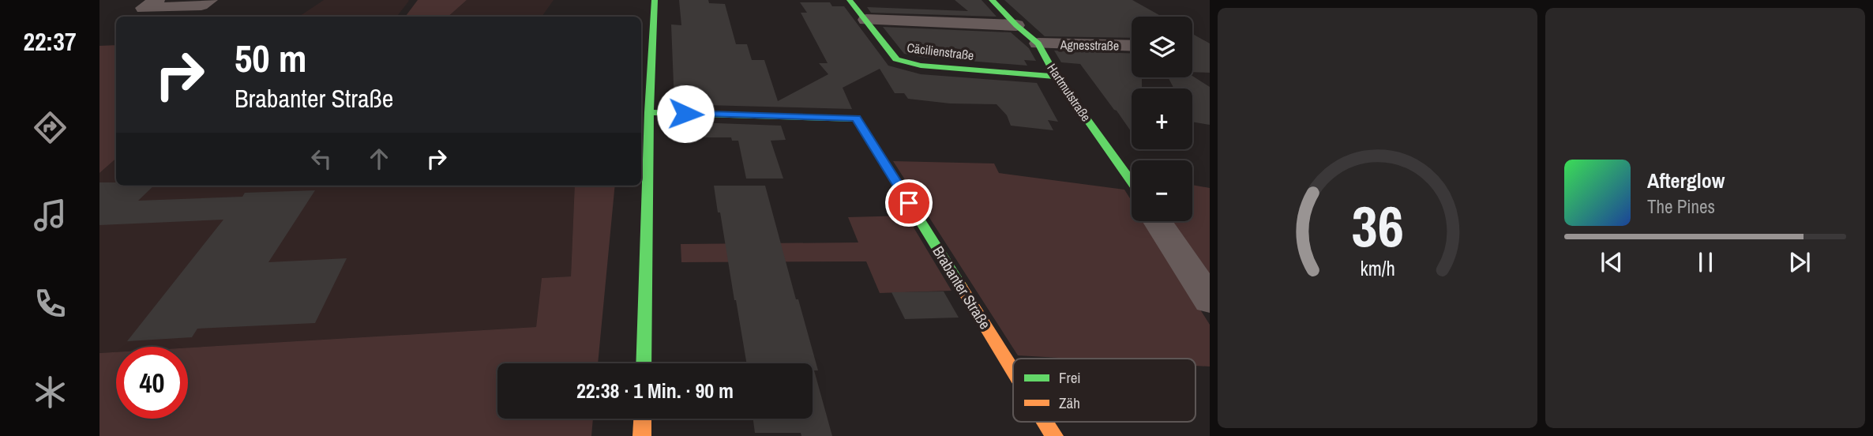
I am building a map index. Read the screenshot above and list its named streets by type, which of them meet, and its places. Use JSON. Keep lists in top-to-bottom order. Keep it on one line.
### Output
{"streets":{"street":["Agnesstraße","Cäcilienstraße","Hartmutstraße","Brabanter Straße"]},"crossings":[["Agnesstraße","Hartmutstraße"],["Cäcilienstraße","Hartmutstraße"]],"legend":["Frei","Zäh"],"page":{"tabs":"22:37","map_buttons":["+","−"],"turn":["50 m","Brabanter Straße"],"song":["Afterglow","The Pines"],"limit":"40","trip":"22:38 · 1 Min. · 90 m","gauge":["36","km/h"]}}
